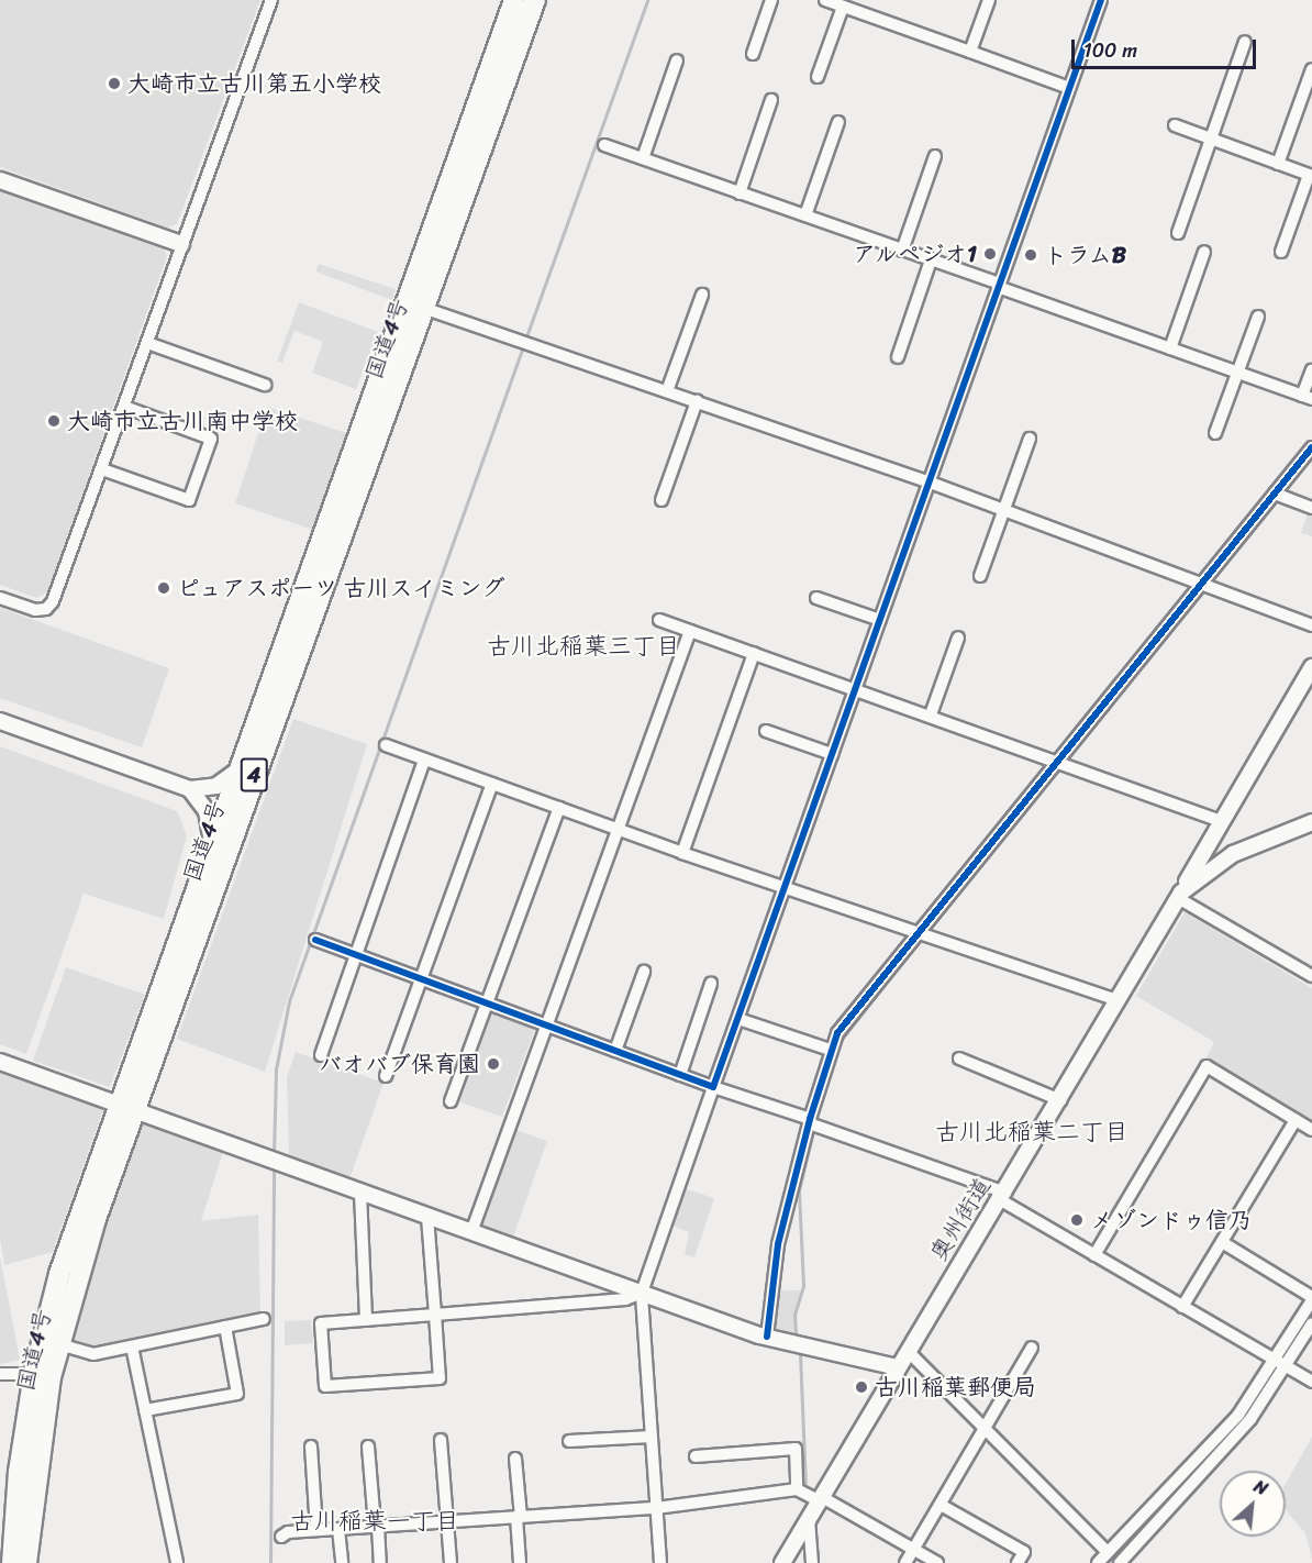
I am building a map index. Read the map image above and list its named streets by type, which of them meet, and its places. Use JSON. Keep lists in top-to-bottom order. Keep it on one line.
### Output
{"streets":{"highway":["国道4号","4"],"street":["奥州街道"]},"districts":["古川北稲葉三丁目","古川北稲葉二丁目","古川稲葉一丁目"],"places":["大崎市立古川第五小学校","アルペジオ1","トラムB","大崎市立古川南中学校","ピュアスポーツ 古川スイミング","バオバブ保育園","メゾンドゥ信乃","古川稲葉郵便局"],"scale_bar":"100 m","north":"top right"}
